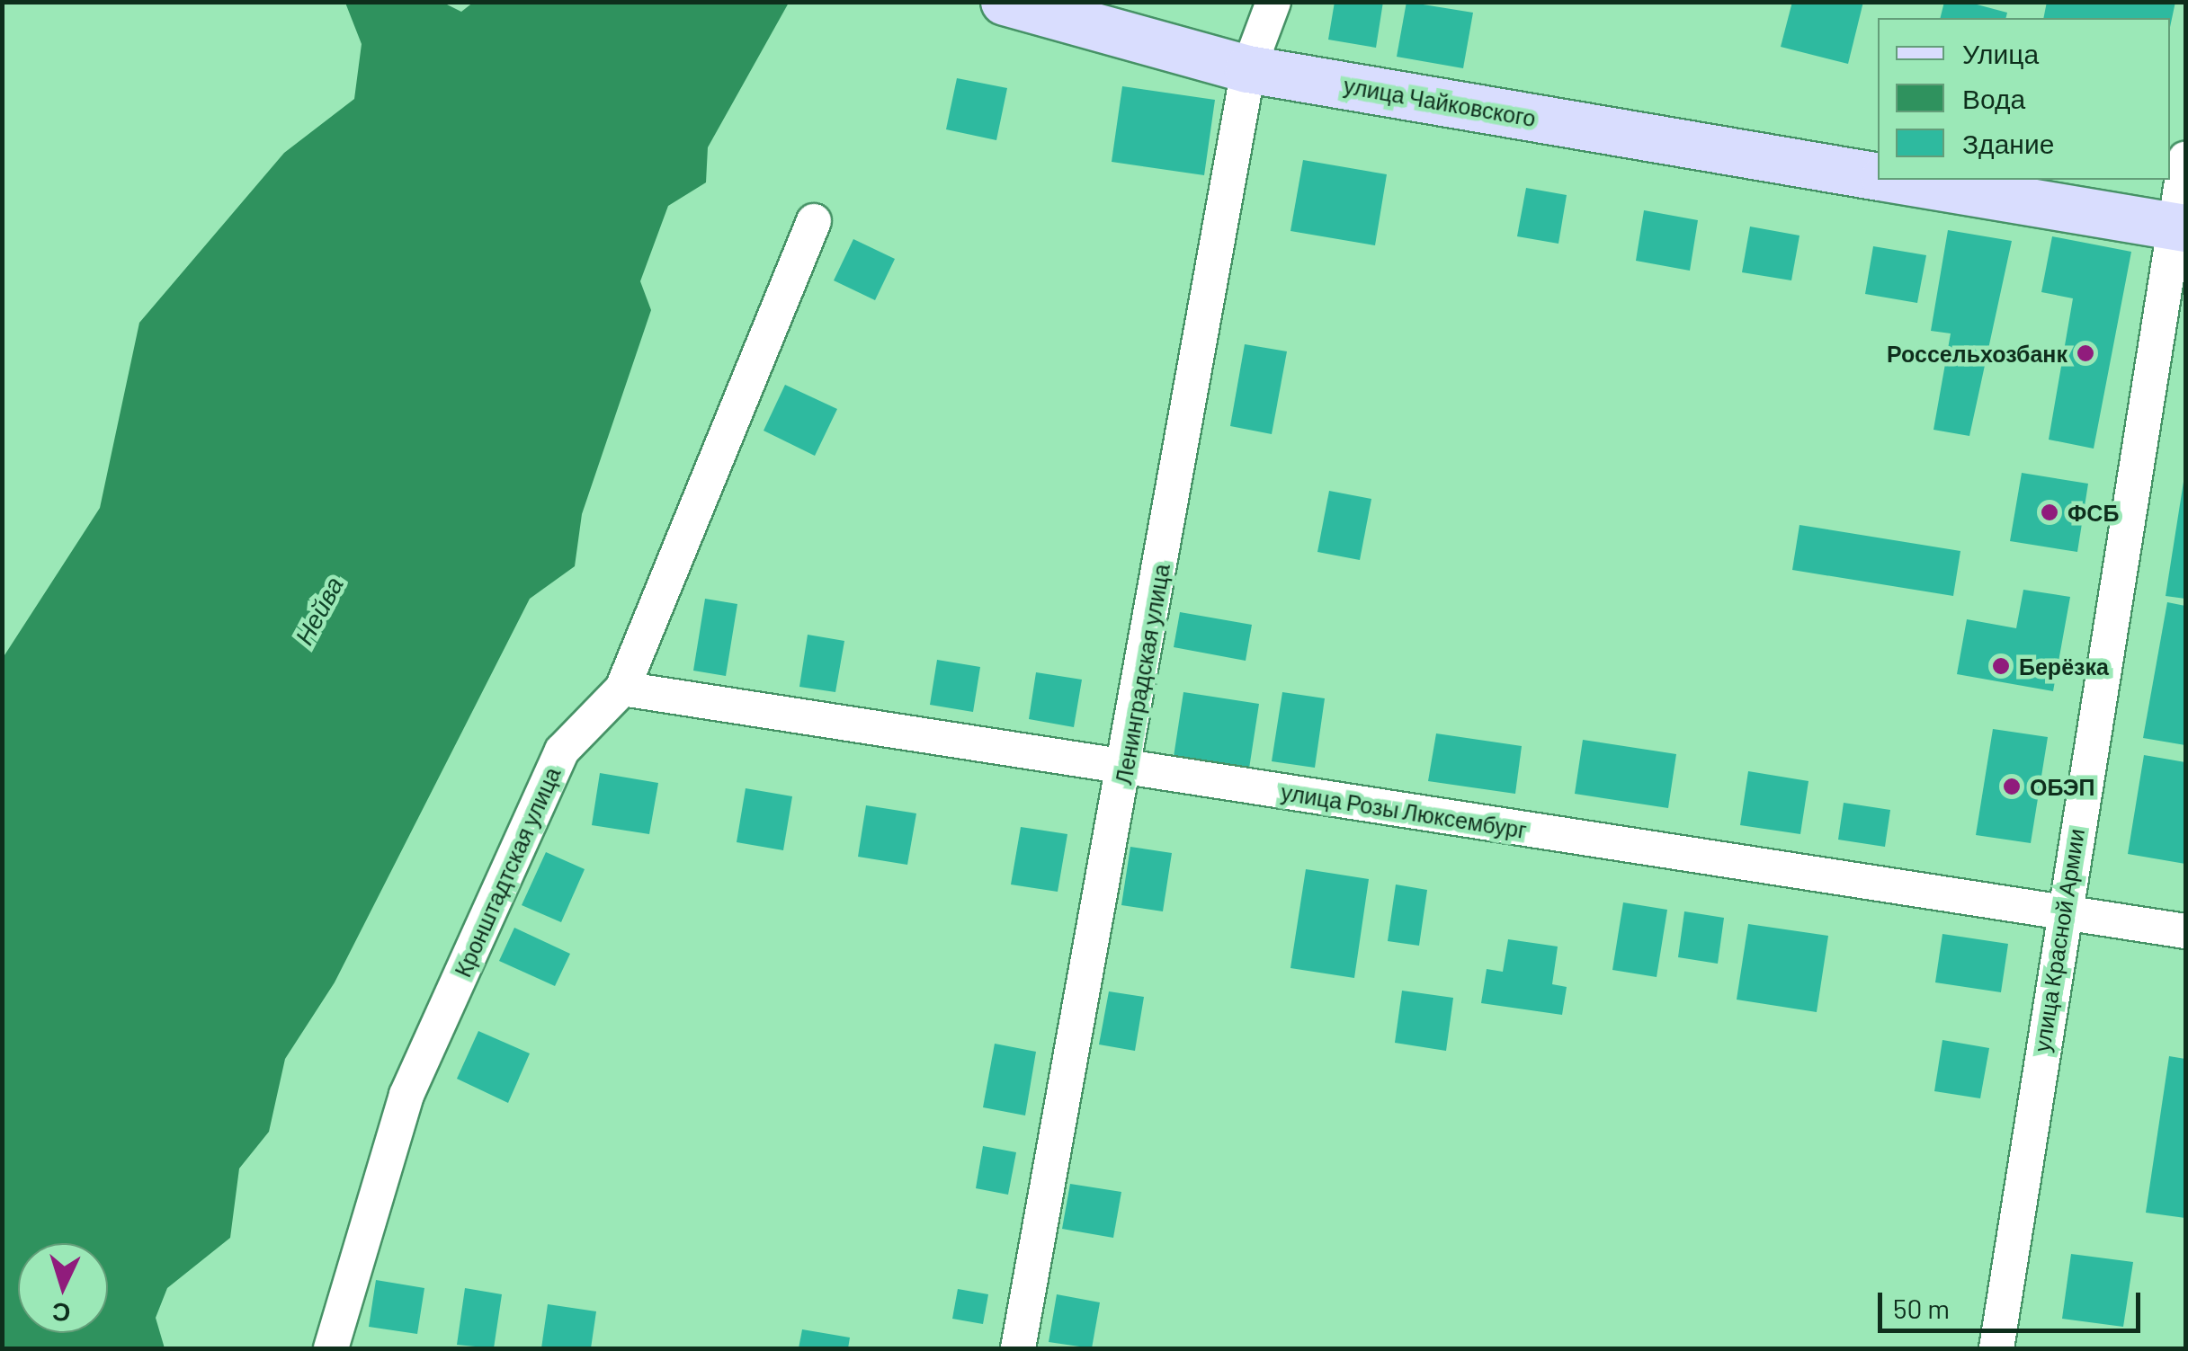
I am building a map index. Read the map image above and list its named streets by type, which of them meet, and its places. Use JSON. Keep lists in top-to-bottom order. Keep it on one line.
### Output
{"streets":{"main road":["улица Чайковского"],"street":["Ленинградская улица","улица Розы Люксембург","Кронштадтская улица","улица Красной Армии"]},"crossings":[["улица Чайковского","Ленинградская улица"],["улица Чайковского","улица Красной Армии"],["Ленинградская улица","улица Розы Люксембург"],["улица Розы Люксембург","Кронштадтская улица"],["улица Розы Люксембург","улица Красной Армии"]],"water":["Нейва"],"places":["Россельхозбанк","ФСБ","Берёзка","ОБЭП"],"legend":["Улица","Вода","Здание"],"scale_bar":"50 m","north":"bottom"}
